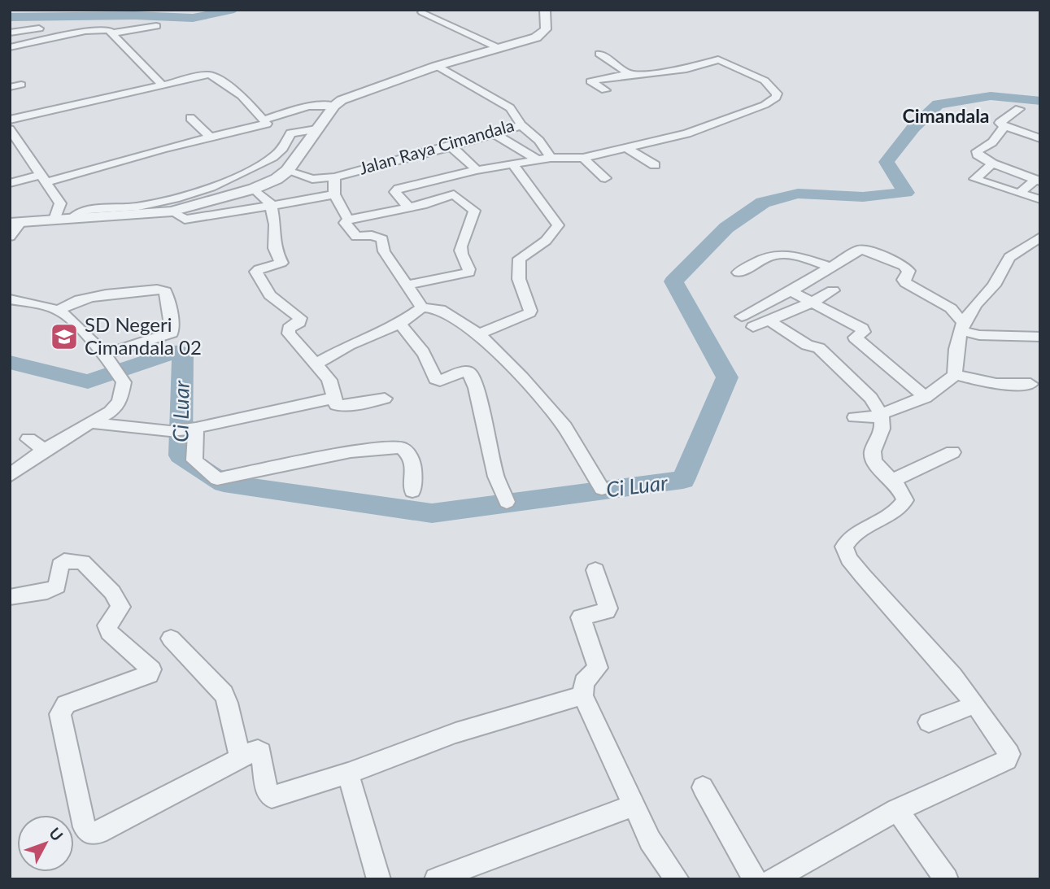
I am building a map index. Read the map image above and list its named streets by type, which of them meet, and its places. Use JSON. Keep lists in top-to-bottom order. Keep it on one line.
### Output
{"streets":{"street":["Jalan Raya Cimandala"]},"districts":["Cimandala"],"water":["Ci Luar"],"places":{"school or university":["SD Negeri Cimandala 02"]},"north":"top right"}
